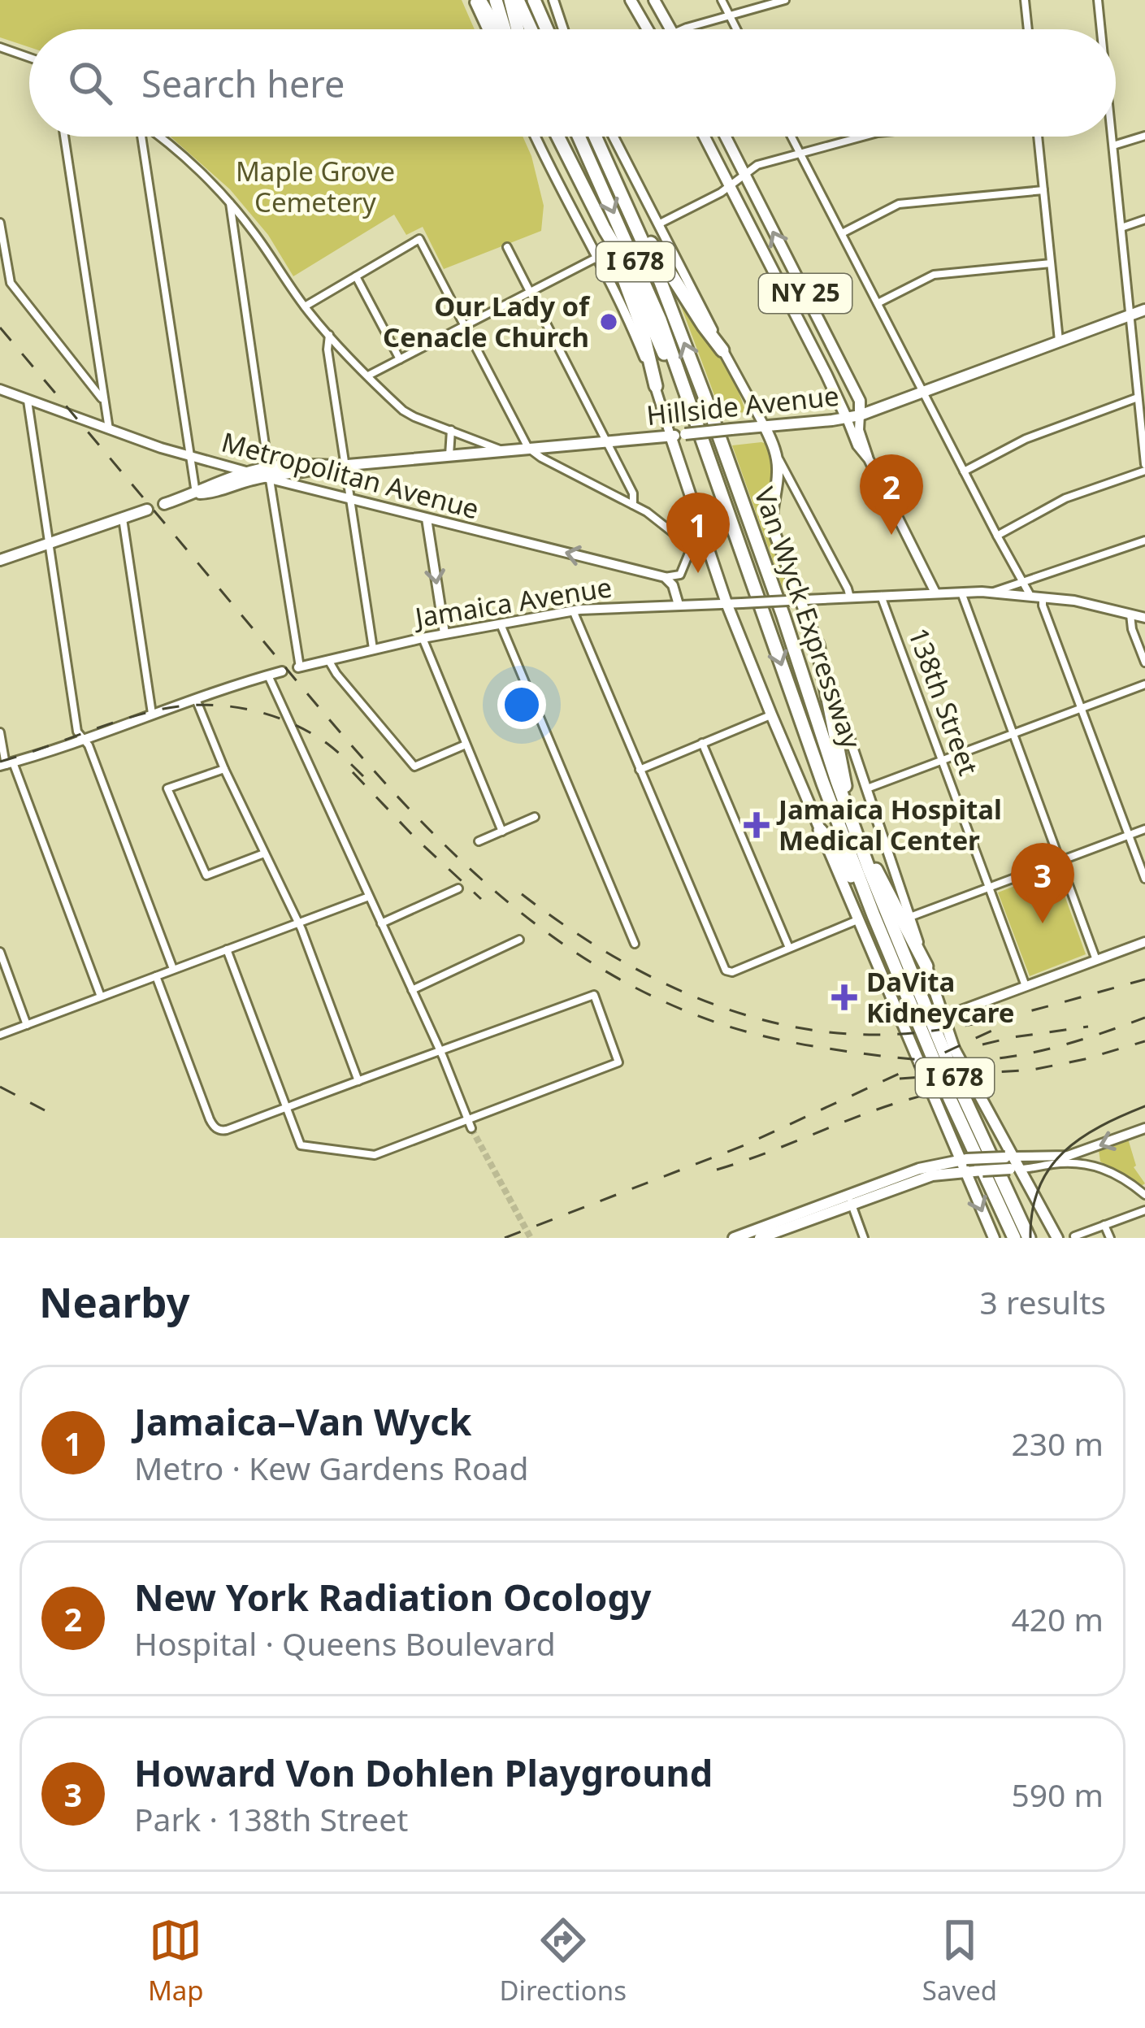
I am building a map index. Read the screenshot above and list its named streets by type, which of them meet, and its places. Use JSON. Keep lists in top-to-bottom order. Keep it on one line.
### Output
{"streets":{"highway":["I 678","Van Wyck Expressway"],"main road":["NY 25","Hillside Avenue","Metropolitan Avenue","Jamaica Avenue"],"street":["138th Street"]},"crossings":[["NY 25","Hillside Avenue"],["Hillside Avenue","Metropolitan Avenue"],["Hillside Avenue","Van Wyck Expressway"],["Jamaica Avenue","Van Wyck Expressway"],["Jamaica Avenue","138th Street"]],"one_way":["Metropolitan Avenue"],"parks":["Maple Grove Cemetery"],"places":{"other":["Our Lady of Cenacle Church"],"health":["Jamaica Hospital Medical Center","DaVita Kidneycare"]},"page":{"search":"Search here","pins":["2","1","3"],"heading":["Nearby","3 results"],"list":[{"mark":"1","name":"Jamaica–Van Wyck","note":"Metro · Kew Gardens Road","value":"230 m"},{"mark":"2","name":"New York Radiation Ocology","note":"Hospital · Queens Boulevard","value":"420 m"},{"mark":"3","name":"Howard Von Dohlen Playground","note":"Park · 138th Street","value":"590 m"}],"nav":["Map","Directions","Saved"]}}
